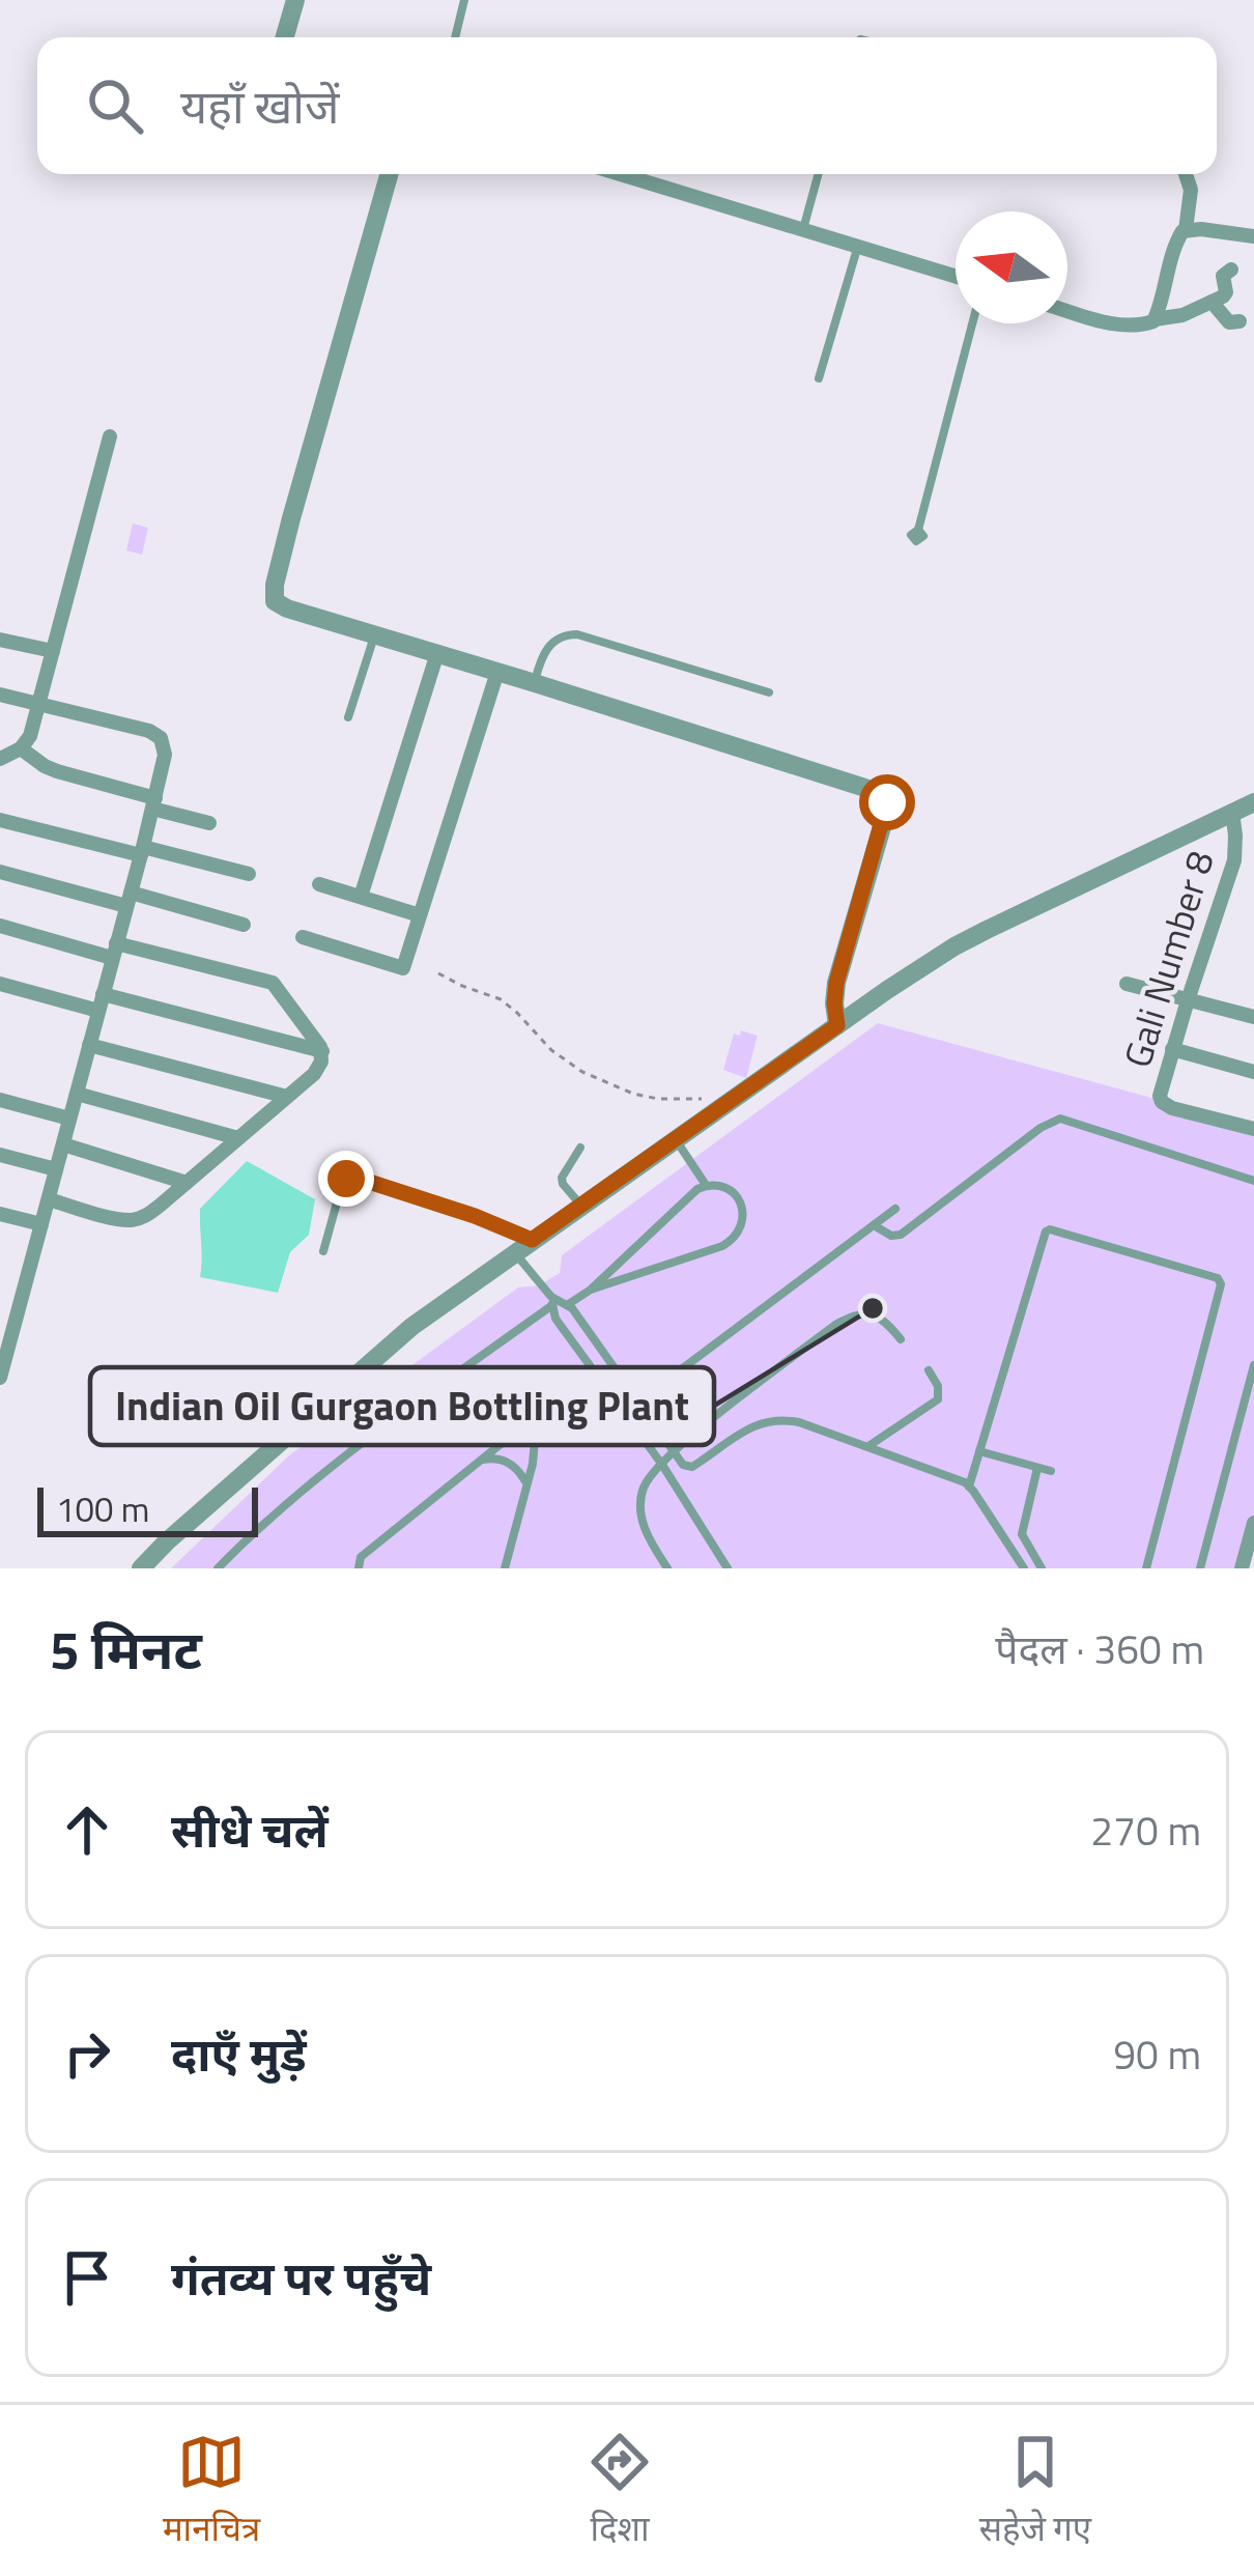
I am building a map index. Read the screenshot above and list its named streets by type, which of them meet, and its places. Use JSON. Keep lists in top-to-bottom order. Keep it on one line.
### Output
{"streets":{"street":["Gali Number 8"]},"places":["Indian Oil Gurgaon Bottling Plant"],"scale_bar":"100 m","north":"left","page":{"search":"यहाँ खोजें","scale":"100 m","heading":["5 मिनट","पैदल · 360 m"],"list":[["सीधे चलें","270 m"],["दाएँ मुड़ें","90 m"],"गंतव्य पर पहुँचे"],"nav":["मानचित्र","दिशा","सहेजे गए"]}}
